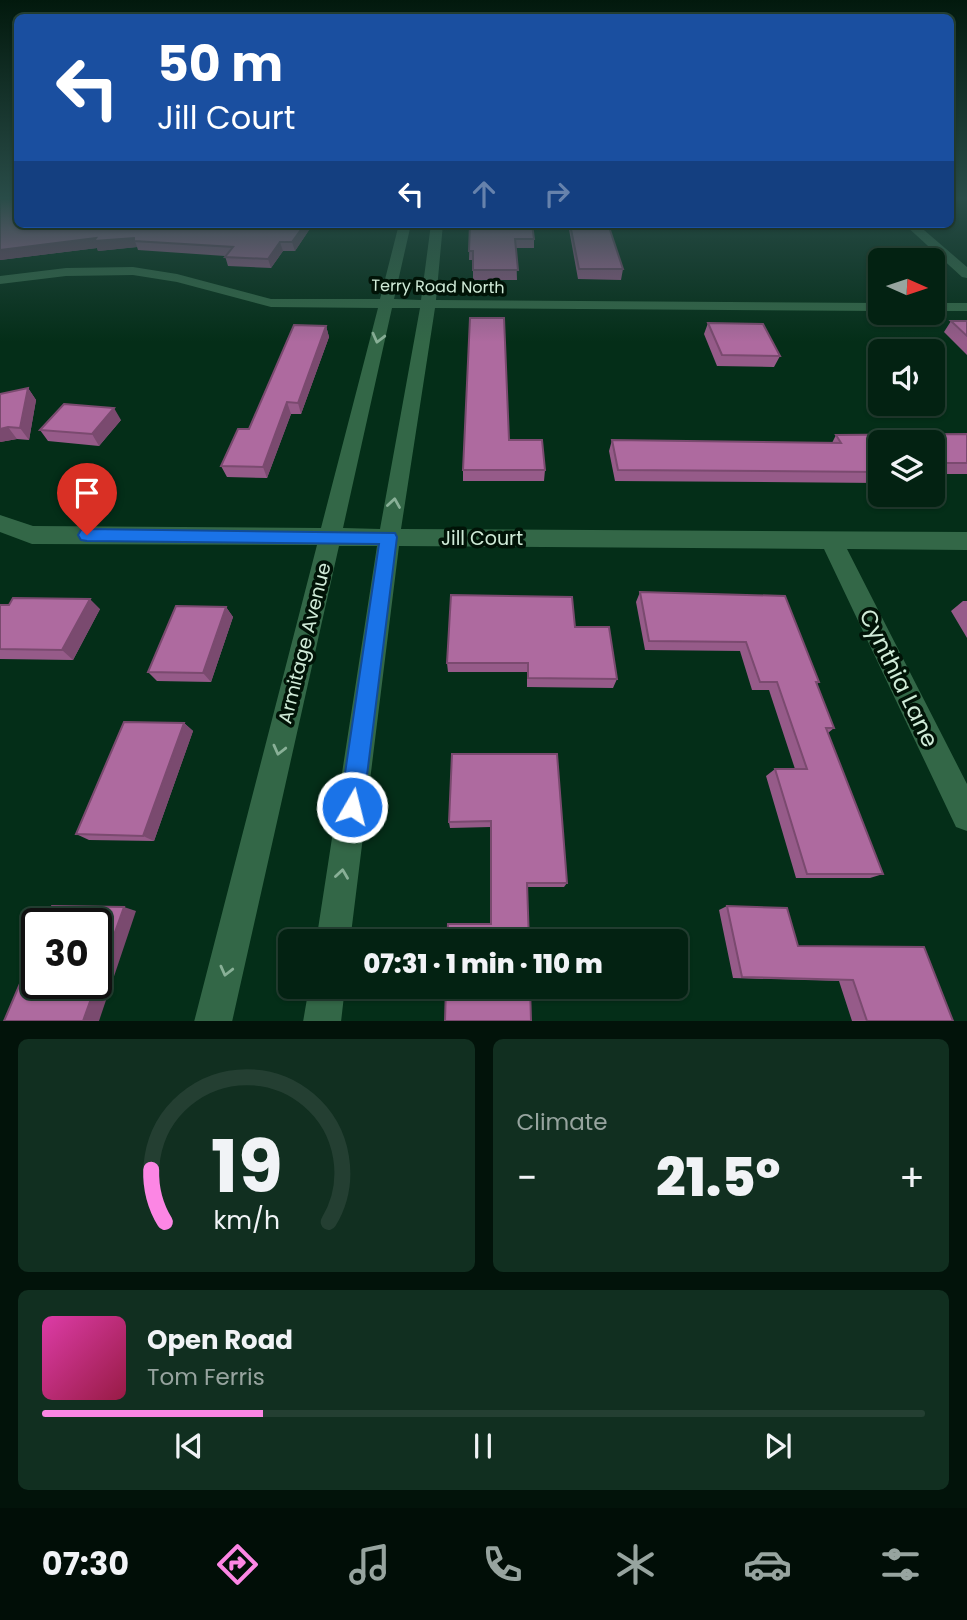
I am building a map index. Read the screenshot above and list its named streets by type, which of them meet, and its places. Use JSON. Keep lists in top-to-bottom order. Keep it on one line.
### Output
{"streets":{"street":["Terry Road North","Jill Court","Armitage Avenue","Cynthia Lane"]},"crossings":[["Terry Road North","Armitage Avenue"],["Jill Court","Armitage Avenue"],["Jill Court","Cynthia Lane"]],"north":"right","page":{"turn":["50 m","Jill Court"],"limit":"30","trip":"07:31 · 1 min · 110 m","tile":"Climate","heat":["−","21.5°","+"],"song":["Open Road","Tom Ferris"],"tabs":"07:30","gauge":["19","km/h"]}}
